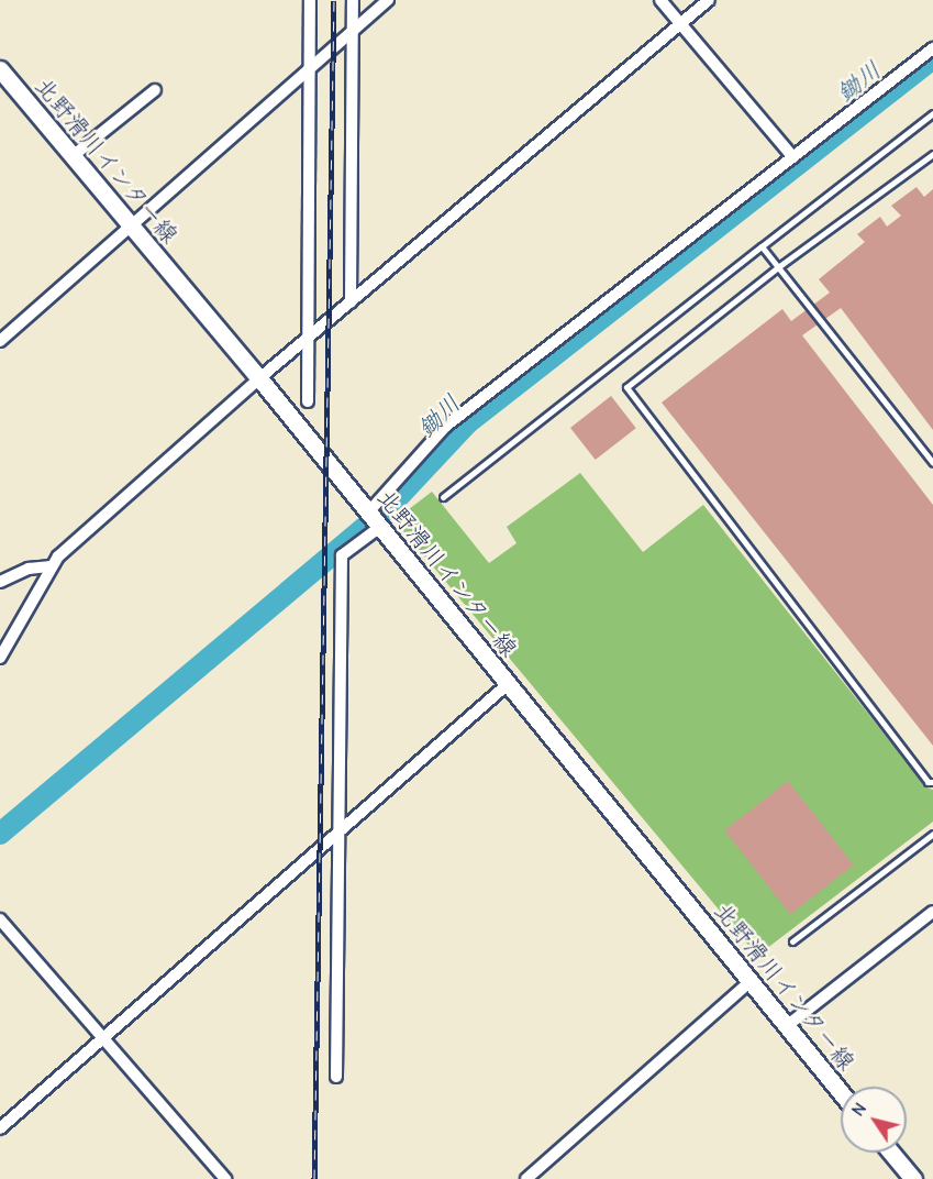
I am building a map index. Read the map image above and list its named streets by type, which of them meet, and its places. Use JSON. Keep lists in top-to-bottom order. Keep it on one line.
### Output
{"streets":{"main road":["北野滑川インター線"]},"water":["鋤川"],"north":"top left"}
